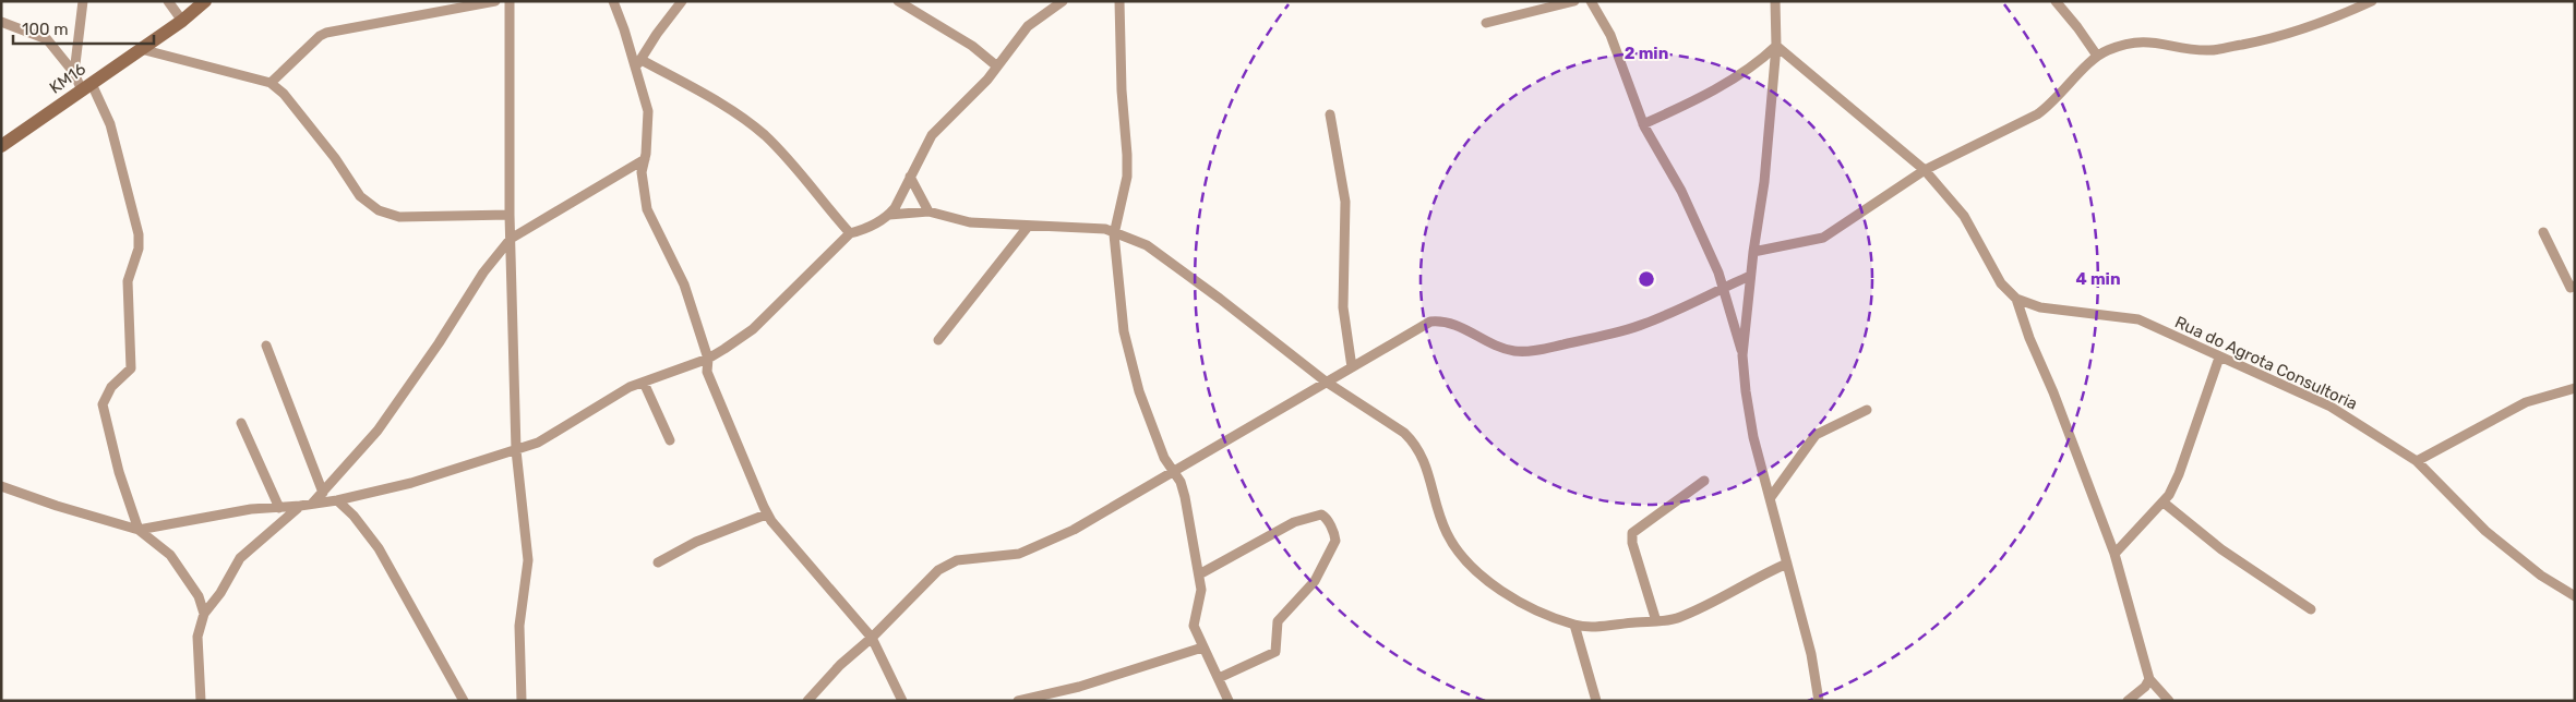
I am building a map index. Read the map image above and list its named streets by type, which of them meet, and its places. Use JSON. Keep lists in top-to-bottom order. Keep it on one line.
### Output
{"streets":{"street":["KM16","Rua do Agrota Consultoria"]},"scale_bar":"100 m","rings":["2 min","4 min"]}
